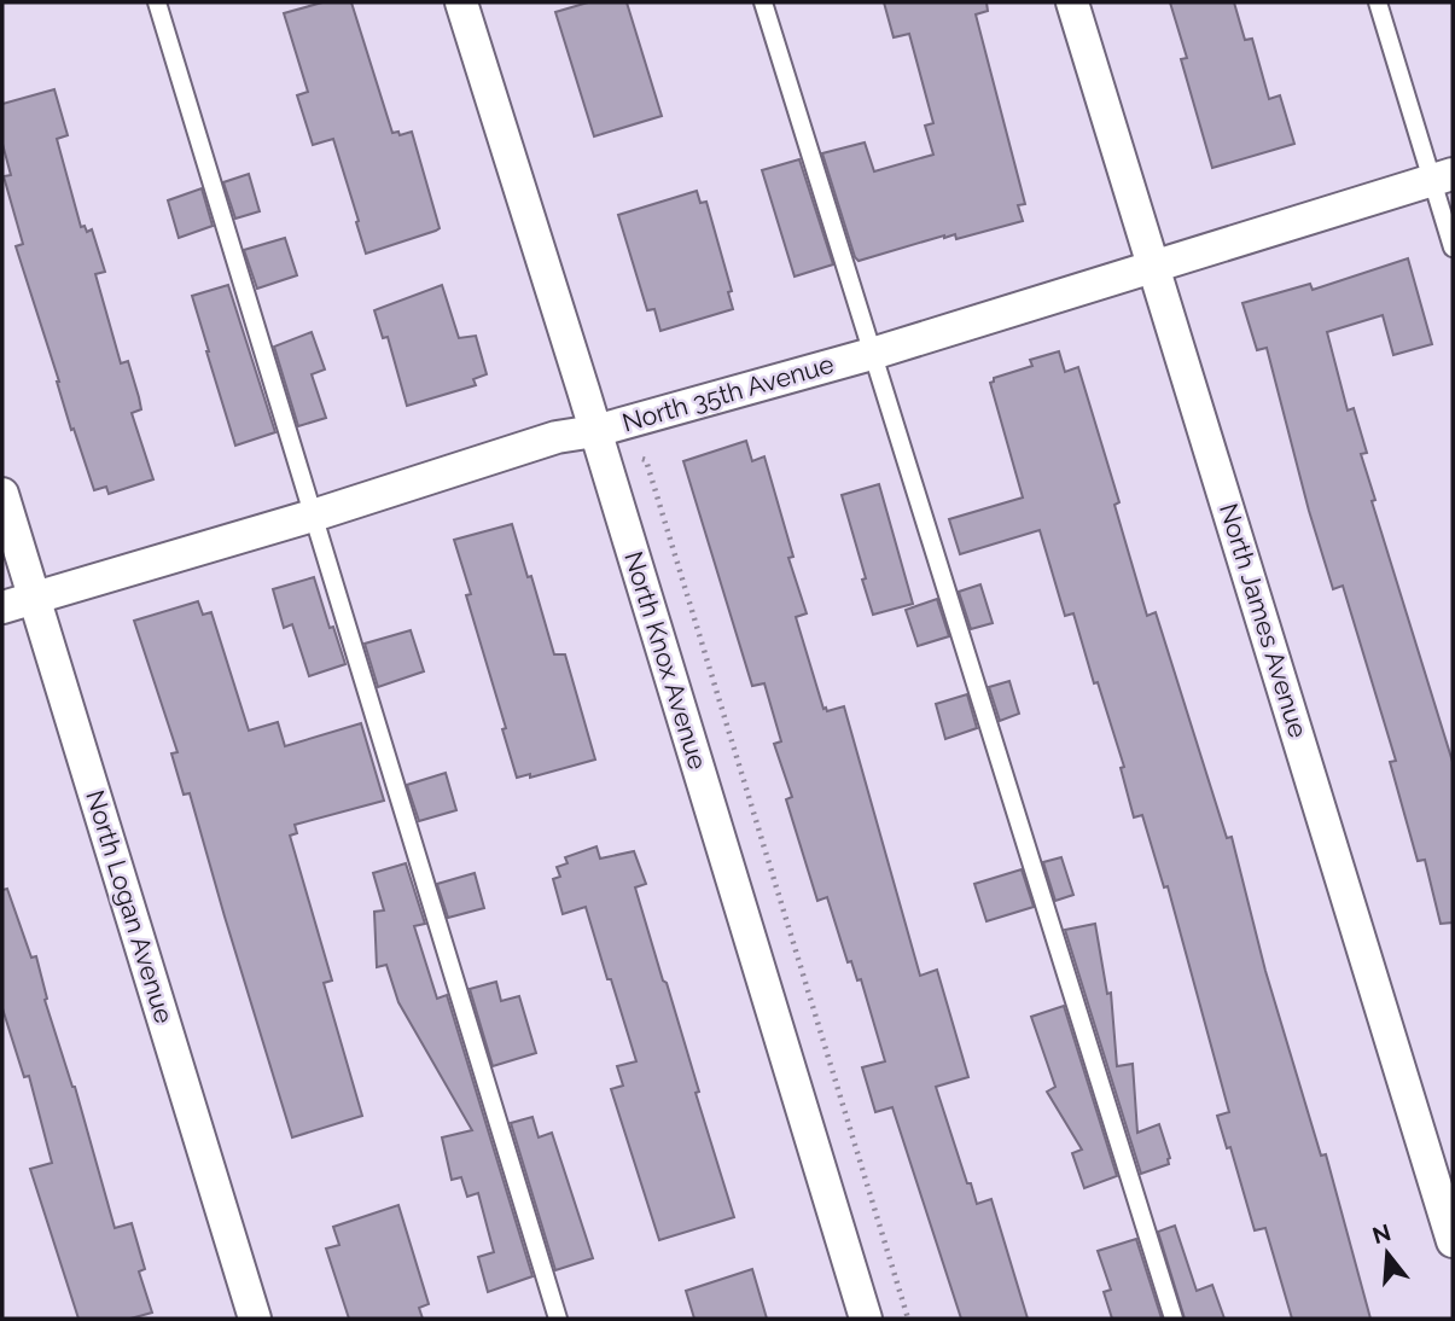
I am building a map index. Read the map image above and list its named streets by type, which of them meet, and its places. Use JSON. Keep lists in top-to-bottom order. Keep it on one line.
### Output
{"streets":{"street":["North 35th Avenue","North James Avenue","North Knox Avenue","North Logan Avenue"]},"crossings":[["North 35th Avenue","North James Avenue"],["North 35th Avenue","North Knox Avenue"],["North 35th Avenue","North Logan Avenue"]],"north":"top"}
